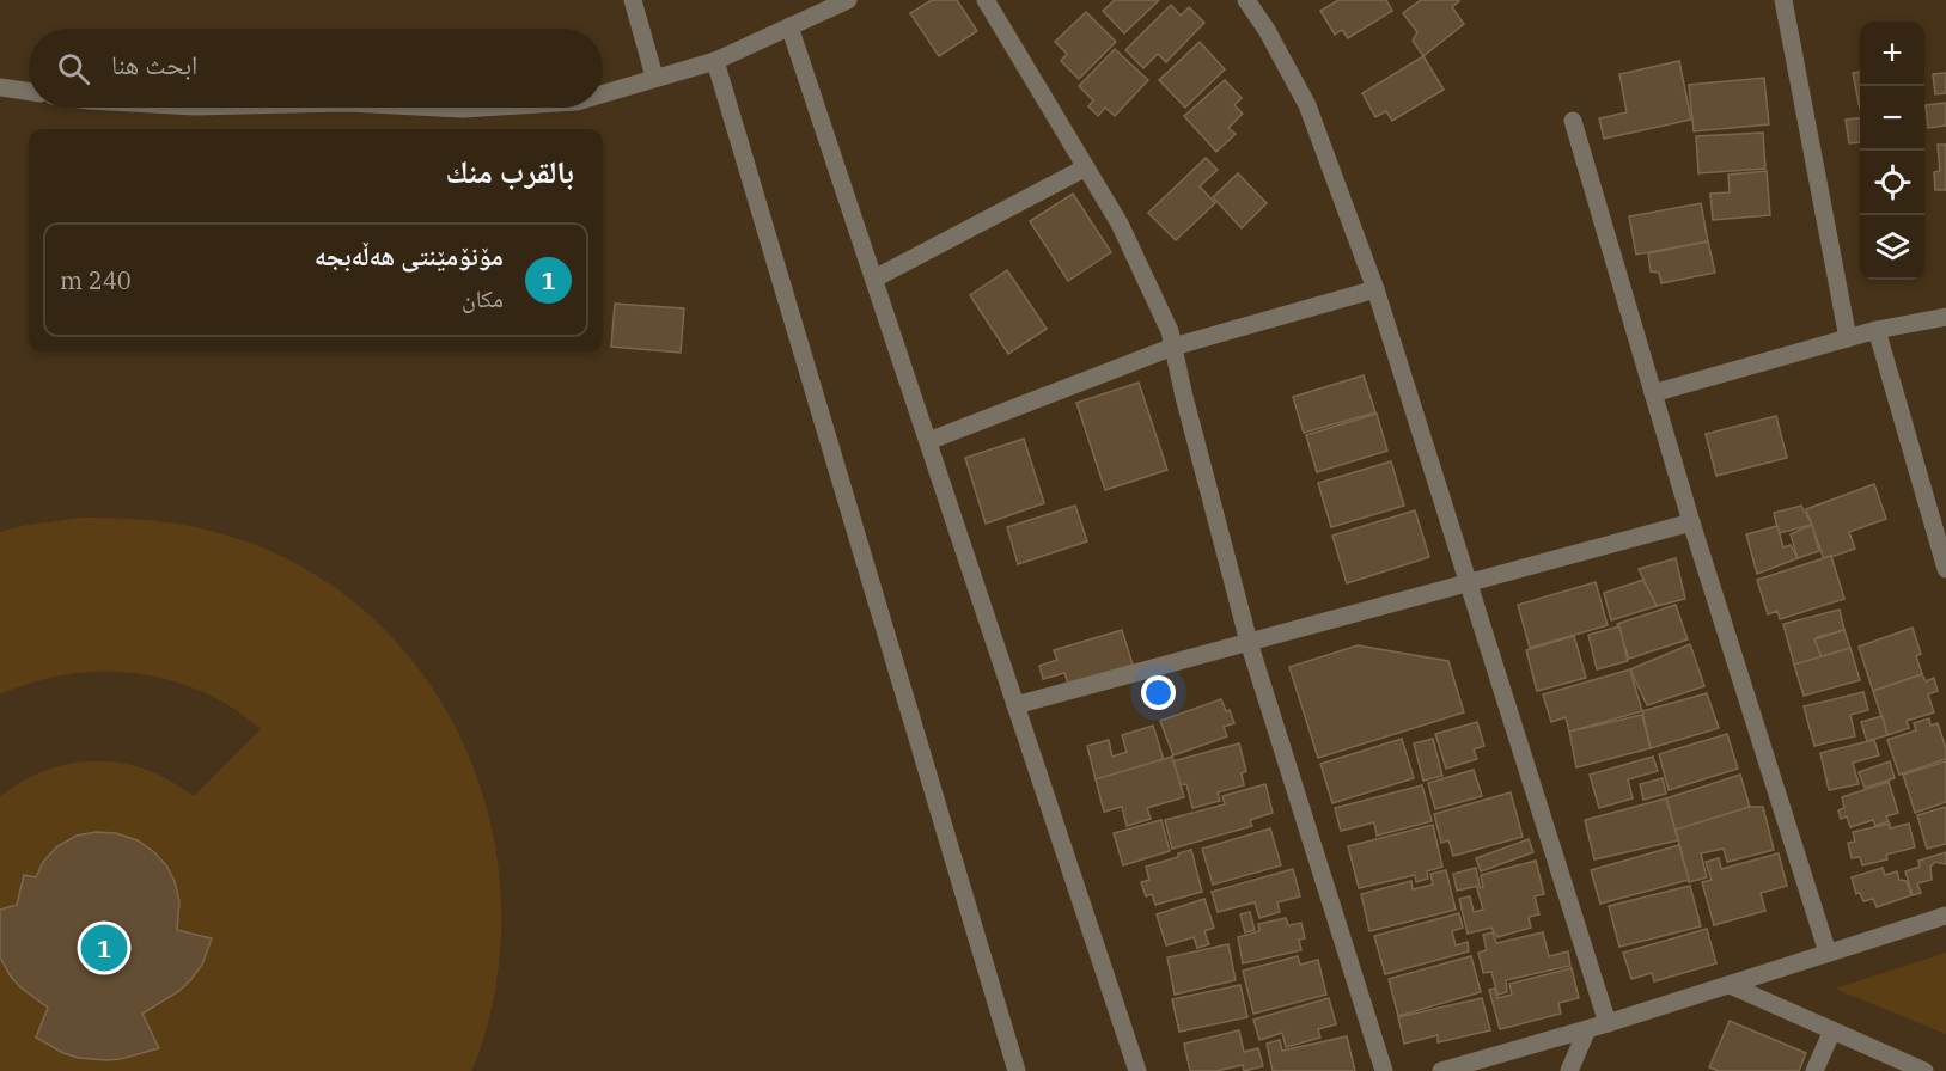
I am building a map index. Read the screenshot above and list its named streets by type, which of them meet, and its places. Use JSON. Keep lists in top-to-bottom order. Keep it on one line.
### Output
{"page":{"map_buttons":["+","−"],"search":"ابحث هنا","heading":"بالقرب منك","list":[{"mark":"1","name":"مۆنۆمێنتی هەڵەبجە","note":"مكان","value":"240 m"}],"pins":"1"}}
